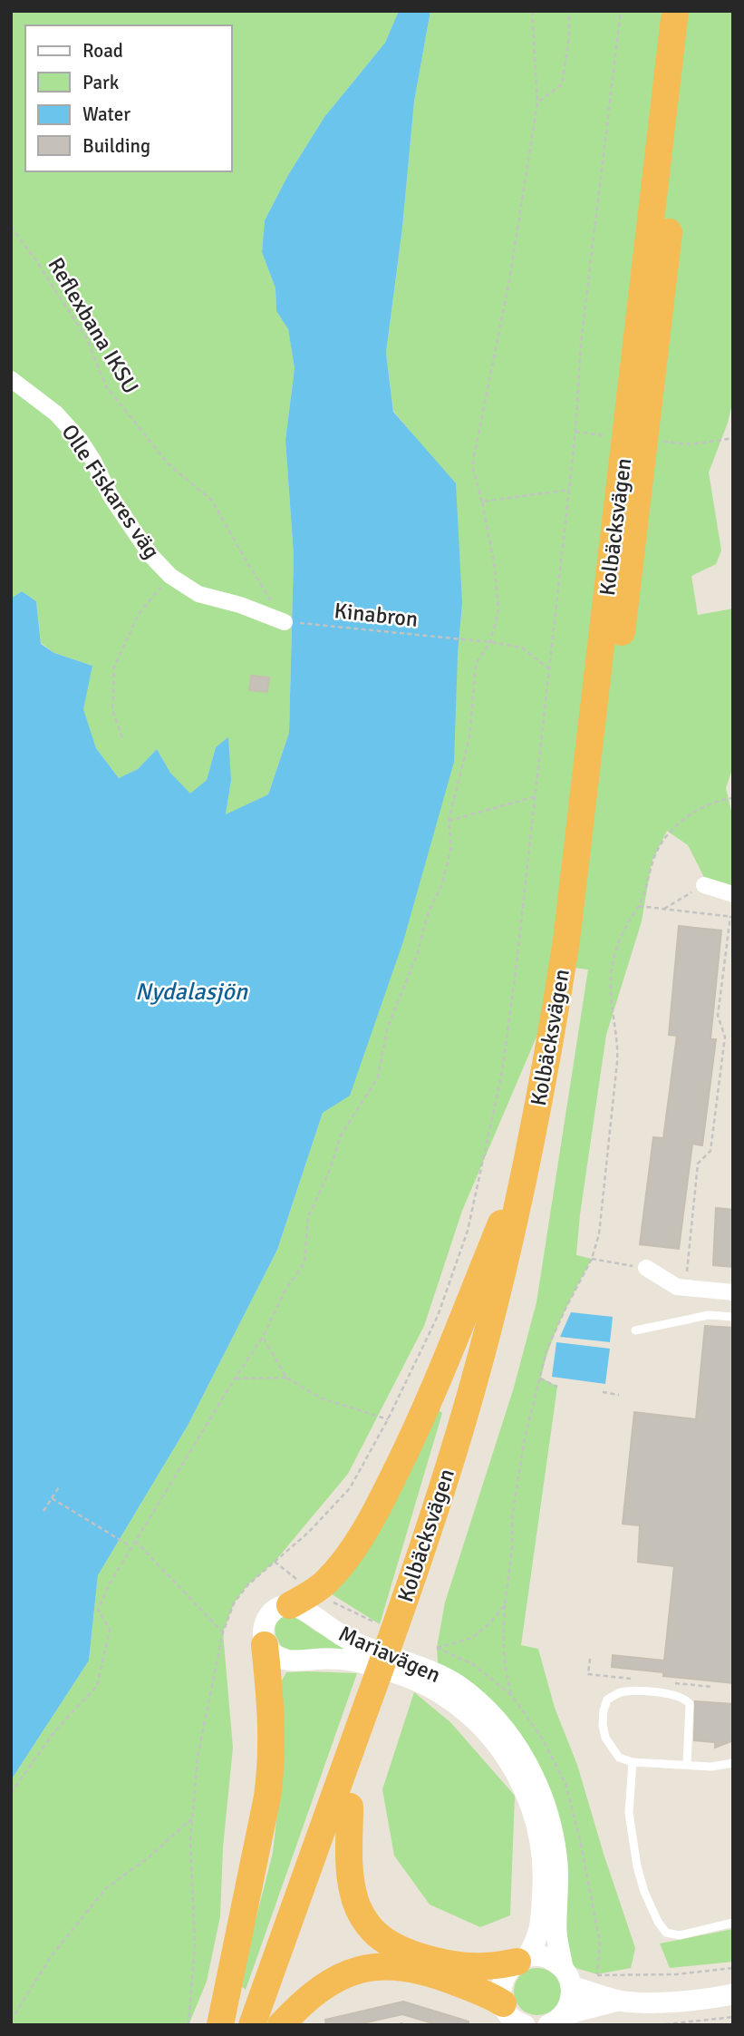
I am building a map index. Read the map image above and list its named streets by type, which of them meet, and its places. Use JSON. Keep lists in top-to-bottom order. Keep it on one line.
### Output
{"streets":{"highway":["Kolbäcksvägen"],"street":["Olle Fiskares väg","Mariavägen"],"path":["Reflexbana IKSU","Kinabron"]},"crossings":[["Reflexbana IKSU","Olle Fiskares väg"],["Reflexbana IKSU","Kinabron"],["Olle Fiskares väg","Kinabron"]],"water":["Nydalasjön"],"legend":["Road","Park","Water","Building"]}
